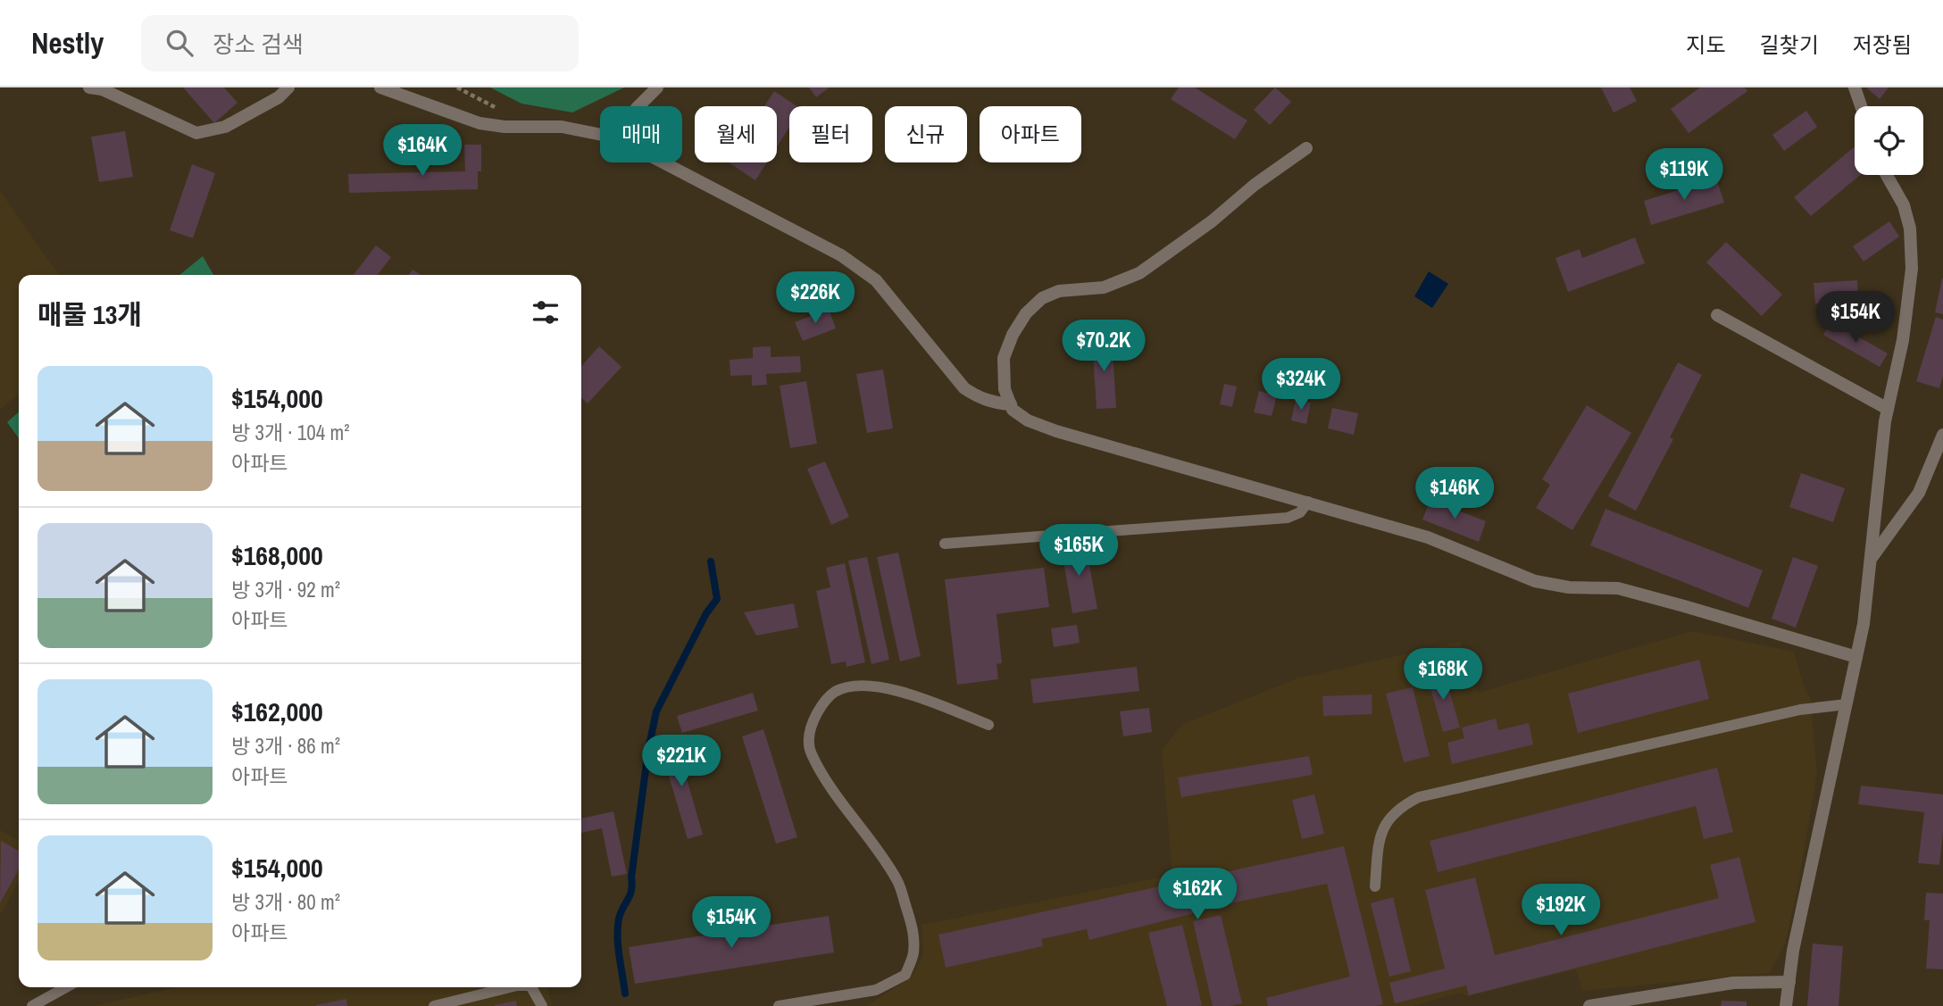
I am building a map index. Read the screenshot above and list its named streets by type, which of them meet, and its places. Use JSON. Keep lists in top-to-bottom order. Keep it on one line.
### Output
{"page":{"header":"Nestly","search":"장소 검색","nav":["지도","길찾기","저장됨"],"chip":["매매","월세","필터","신규","아파트"],"price":["$164K","$119K","$226K","$154K","$70.2K","$324K","$146K","$165K","$168K","$221K","$162K","$192K","$154K"],"heading":"매물 13개","list":[{"name":"$154,000","note":"방 3개 · 104 m² · 아파트"},{"name":"$168,000","note":"방 3개 · 92 m² · 아파트"},{"name":"$162,000","note":"방 3개 · 86 m² · 아파트"},{"name":"$154,000","note":"방 3개 · 80 m² · 아파트"}]}}
